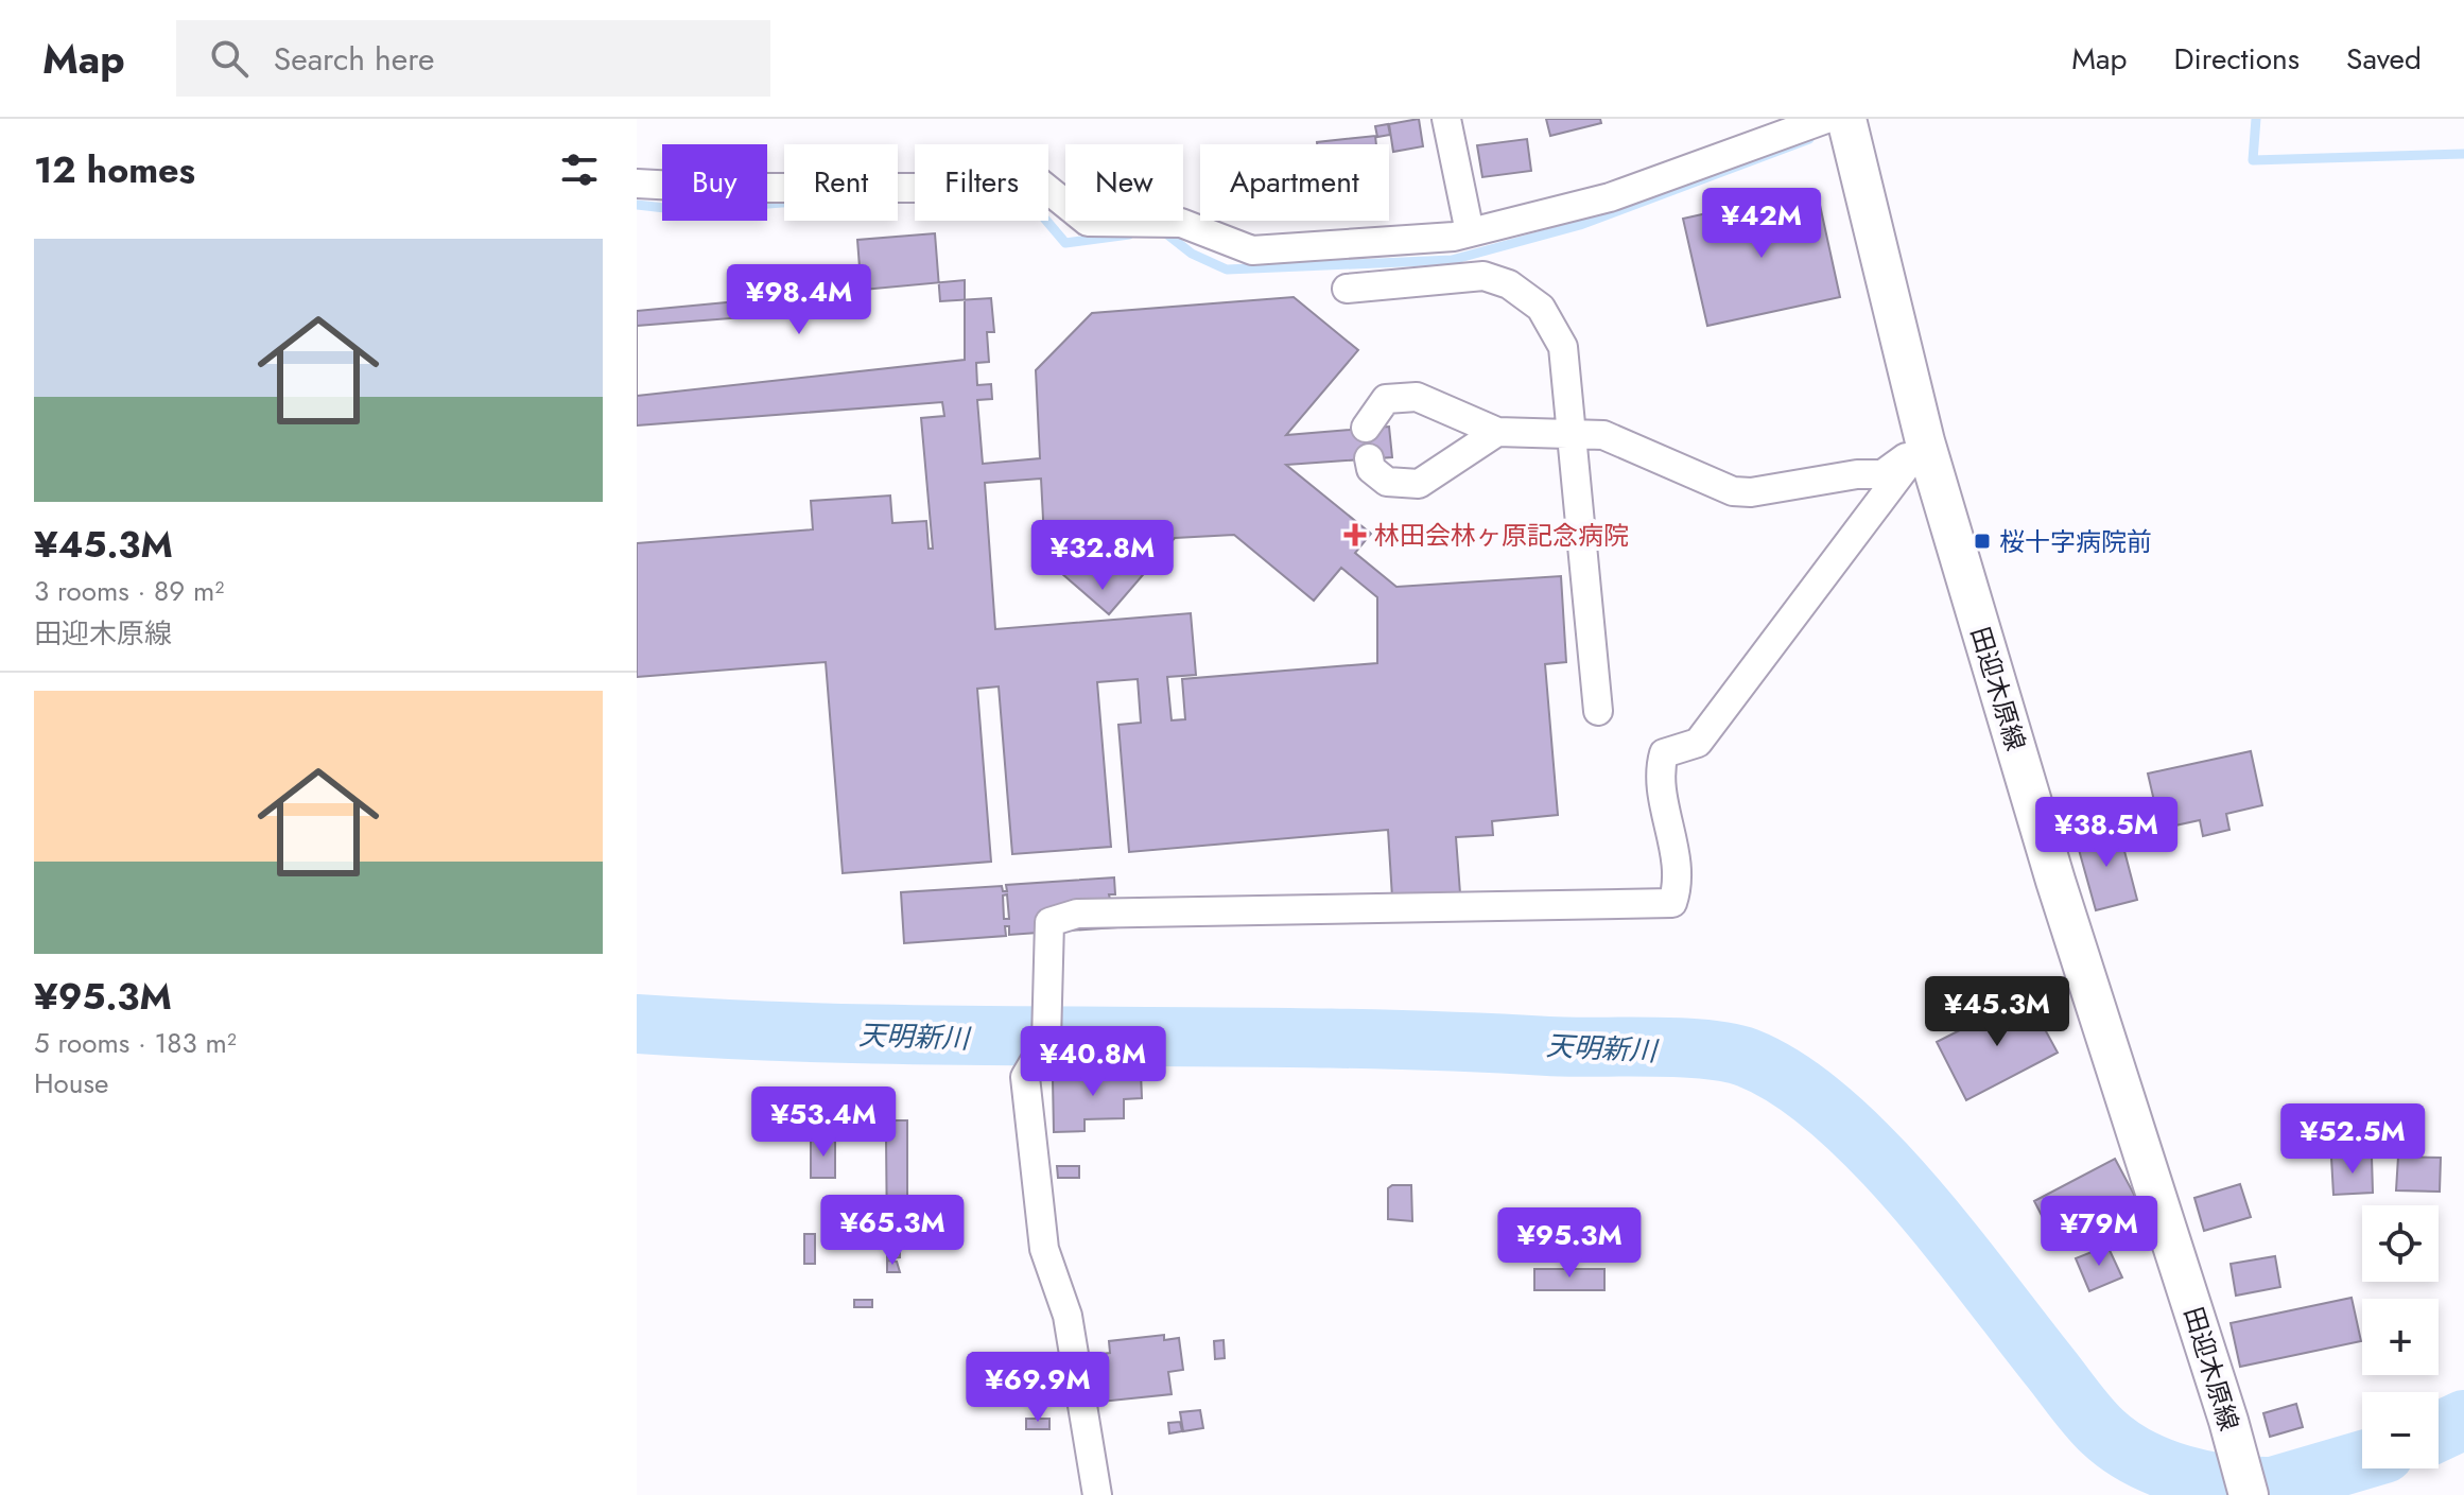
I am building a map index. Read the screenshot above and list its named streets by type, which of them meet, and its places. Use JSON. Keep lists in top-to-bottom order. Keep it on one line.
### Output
{"streets":{"main road":["田迎木原線"]},"water":["天明新川"],"places":{"health":["林田会林ヶ原記念病院"],"transit":["桜十字病院前"]},"page":{"header":"Map","search":"Search here","nav":["Map","Directions","Saved"],"heading":"12 homes","chip":["Buy","Rent","Filters","New","Apartment"],"price":["¥42M","¥98.4M","¥32.8M","¥38.5M","¥45.3M","¥40.8M","¥53.4M","¥52.5M","¥65.3M","¥79M","¥95.3M","¥69.9M"],"list":[{"name":"¥45.3M","note":"3 rooms · 89 m² · 田迎木原線"},{"name":"¥95.3M","note":"5 rooms · 183 m² · House"}],"map_buttons":["+","−"]}}
